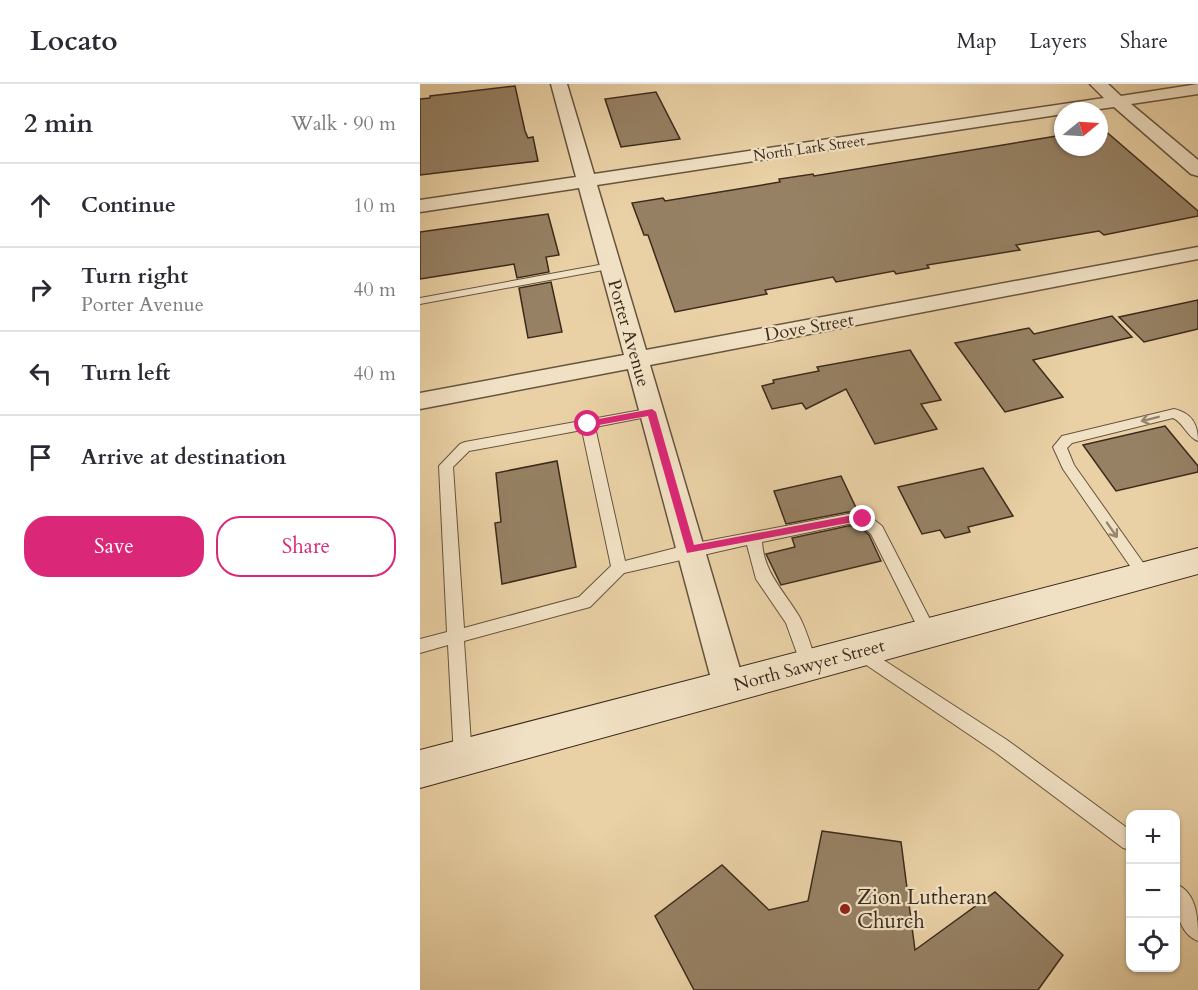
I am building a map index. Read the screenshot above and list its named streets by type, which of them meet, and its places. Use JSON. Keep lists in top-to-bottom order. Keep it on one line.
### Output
{"streets":{"street":["North Lark Street","Dove Street","Porter Avenue","North Sawyer Street"]},"crossings":[["North Lark Street","Porter Avenue"],["Dove Street","Porter Avenue"],["Porter Avenue","North Sawyer Street"]],"places":["Zion Lutheran Church"],"north":"right","page":{"header":"Locato","nav":["Map","Layers","Share"],"heading":["2 min","Walk · 90 m"],"list":[["Continue","10 m"],["Turn right","Porter Avenue","40 m"],["Turn left","40 m"],"Arrive at destination"],"buttons":["Save","Share"],"map_buttons":["+","−"]}}
